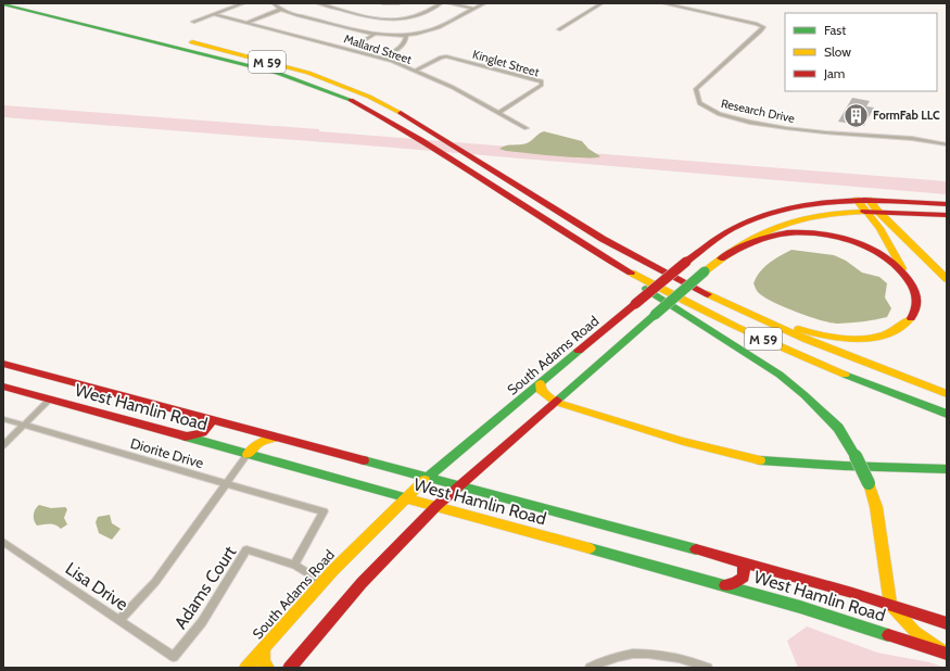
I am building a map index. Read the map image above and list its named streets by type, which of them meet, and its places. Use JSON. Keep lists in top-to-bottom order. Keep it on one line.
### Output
{"streets":{"main road":["M 59","South Adams Road","West Hamlin Road"],"street":["Mallard Street","Kinglet Street","Research Drive","Diorite Drive","Lisa Drive","Adams Court"]},"crossings":[["Mallard Street","Kinglet Street"],["South Adams Road","West Hamlin Road"],["South Adams Road","Adams Court"],["Diorite Drive","Adams Court"],["Lisa Drive","Adams Court"]],"places":{"building":["FormFab LLC"]},"legend":["Fast","Slow","Jam"]}
